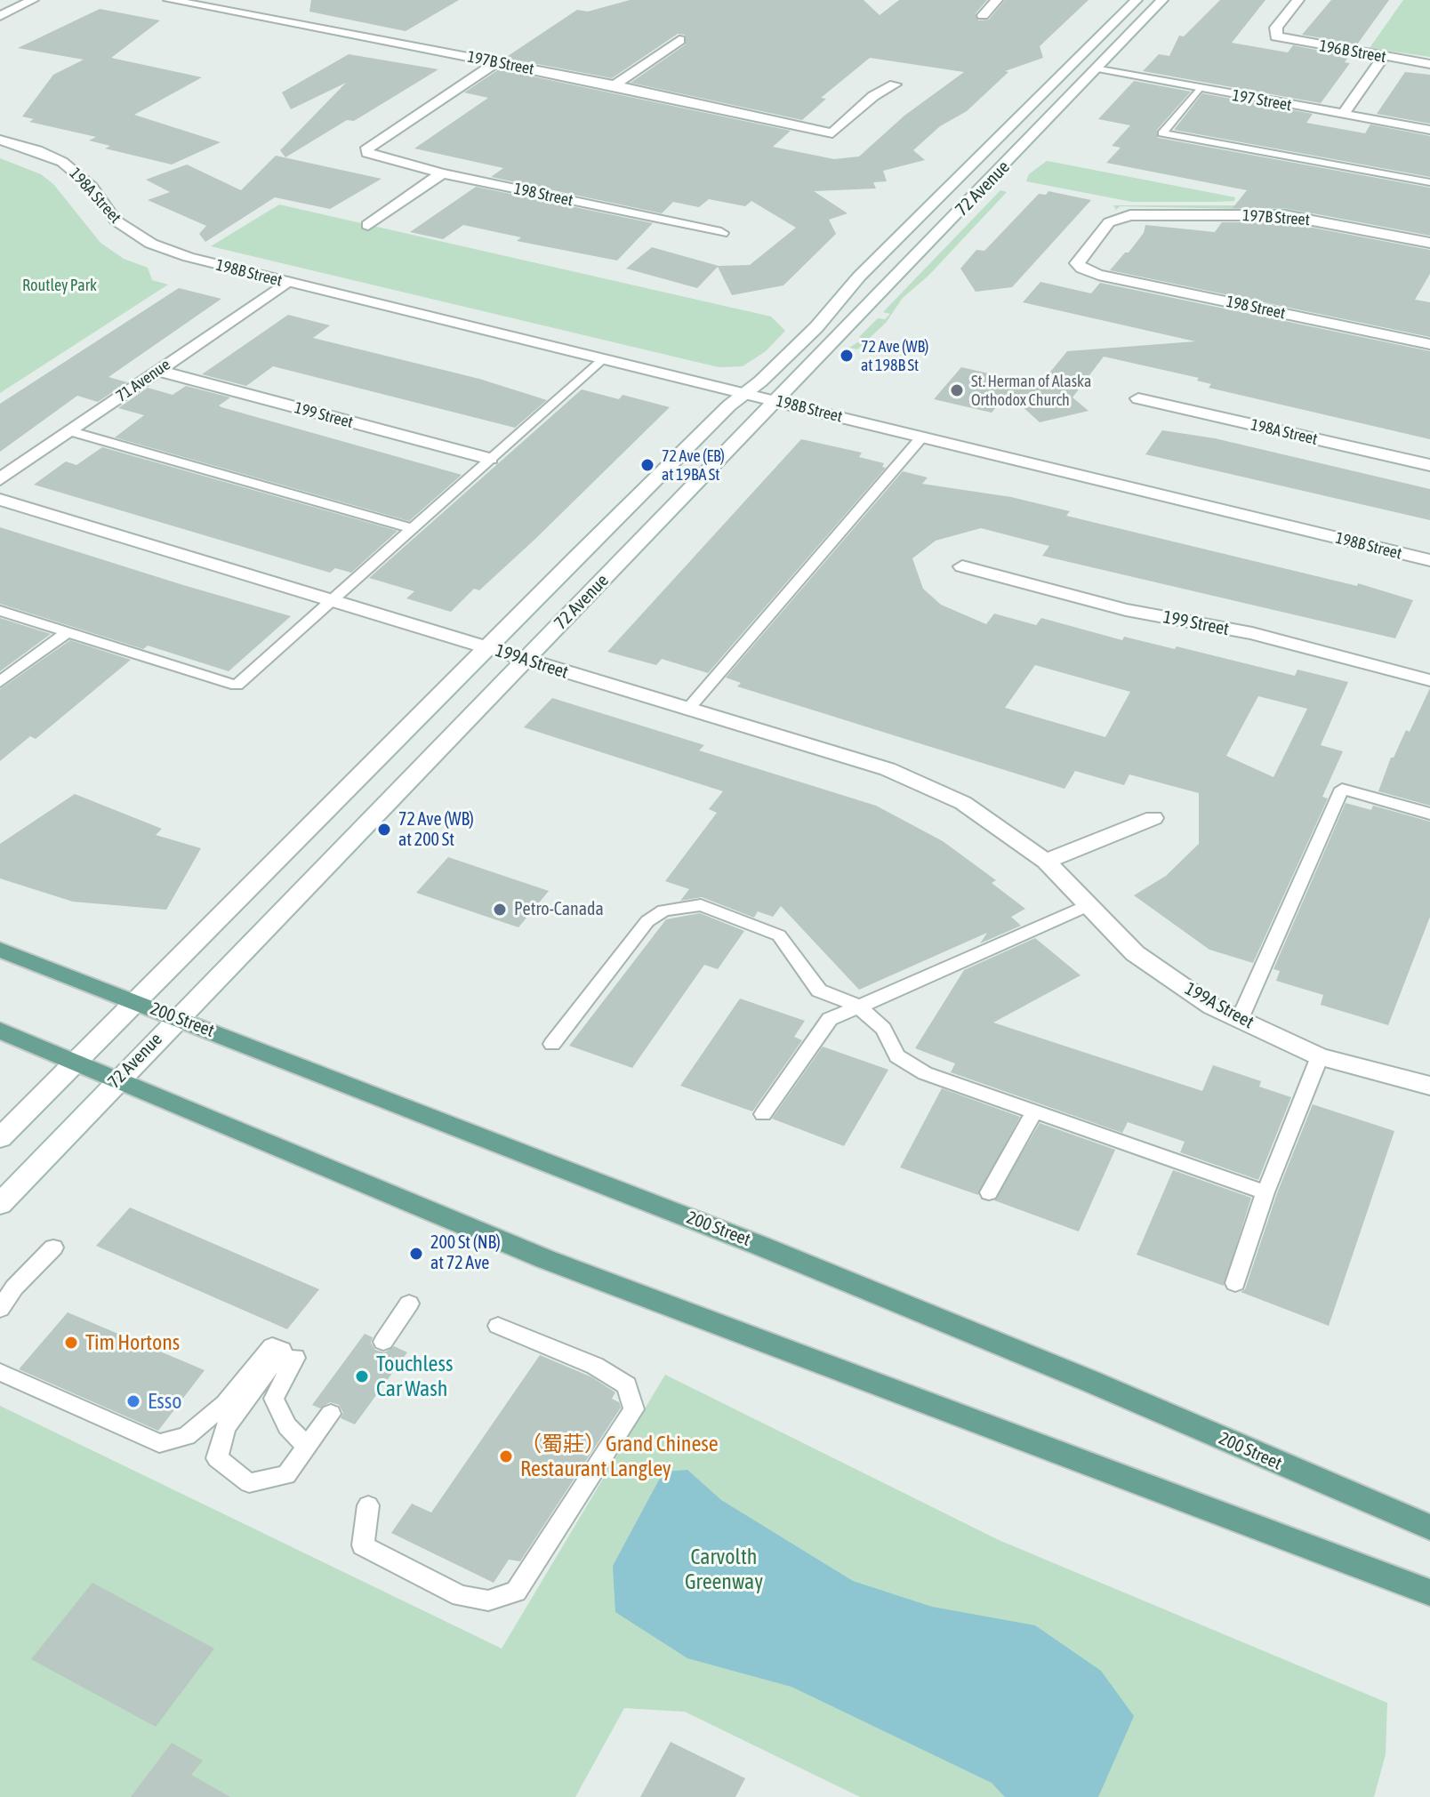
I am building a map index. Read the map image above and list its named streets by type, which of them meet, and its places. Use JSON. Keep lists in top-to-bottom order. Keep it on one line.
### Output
{"streets":{"main road":["200 Street"],"street":["196B Street","197B Street","197 Street","72 Avenue","198 Street","198A Street","198B Street","71 Avenue","199 Street","199A Street"]},"crossings":[["197B Street","198 Street"],["197 Street","72 Avenue"],["72 Avenue","198B Street"],["72 Avenue","199A Street"],["72 Avenue","200 Street"],["198A Street","198B Street"],["198B Street","71 Avenue"],["71 Avenue","199 Street"]],"parks":["Routley Park","Carvolth Greenway"],"places":["72 Ave (WB) at 198B St","St. Herman of Alaska Orthodox Church","72 Ave (EB) at 19BA St","72 Ave (WB) at 200 St","Petro-Canada","200 St (NB) at 72 Ave","Tim Hortons","Touchless Car Wash","Esso","（蜀莊）Grand Chinese Restaurant Langley"]}
